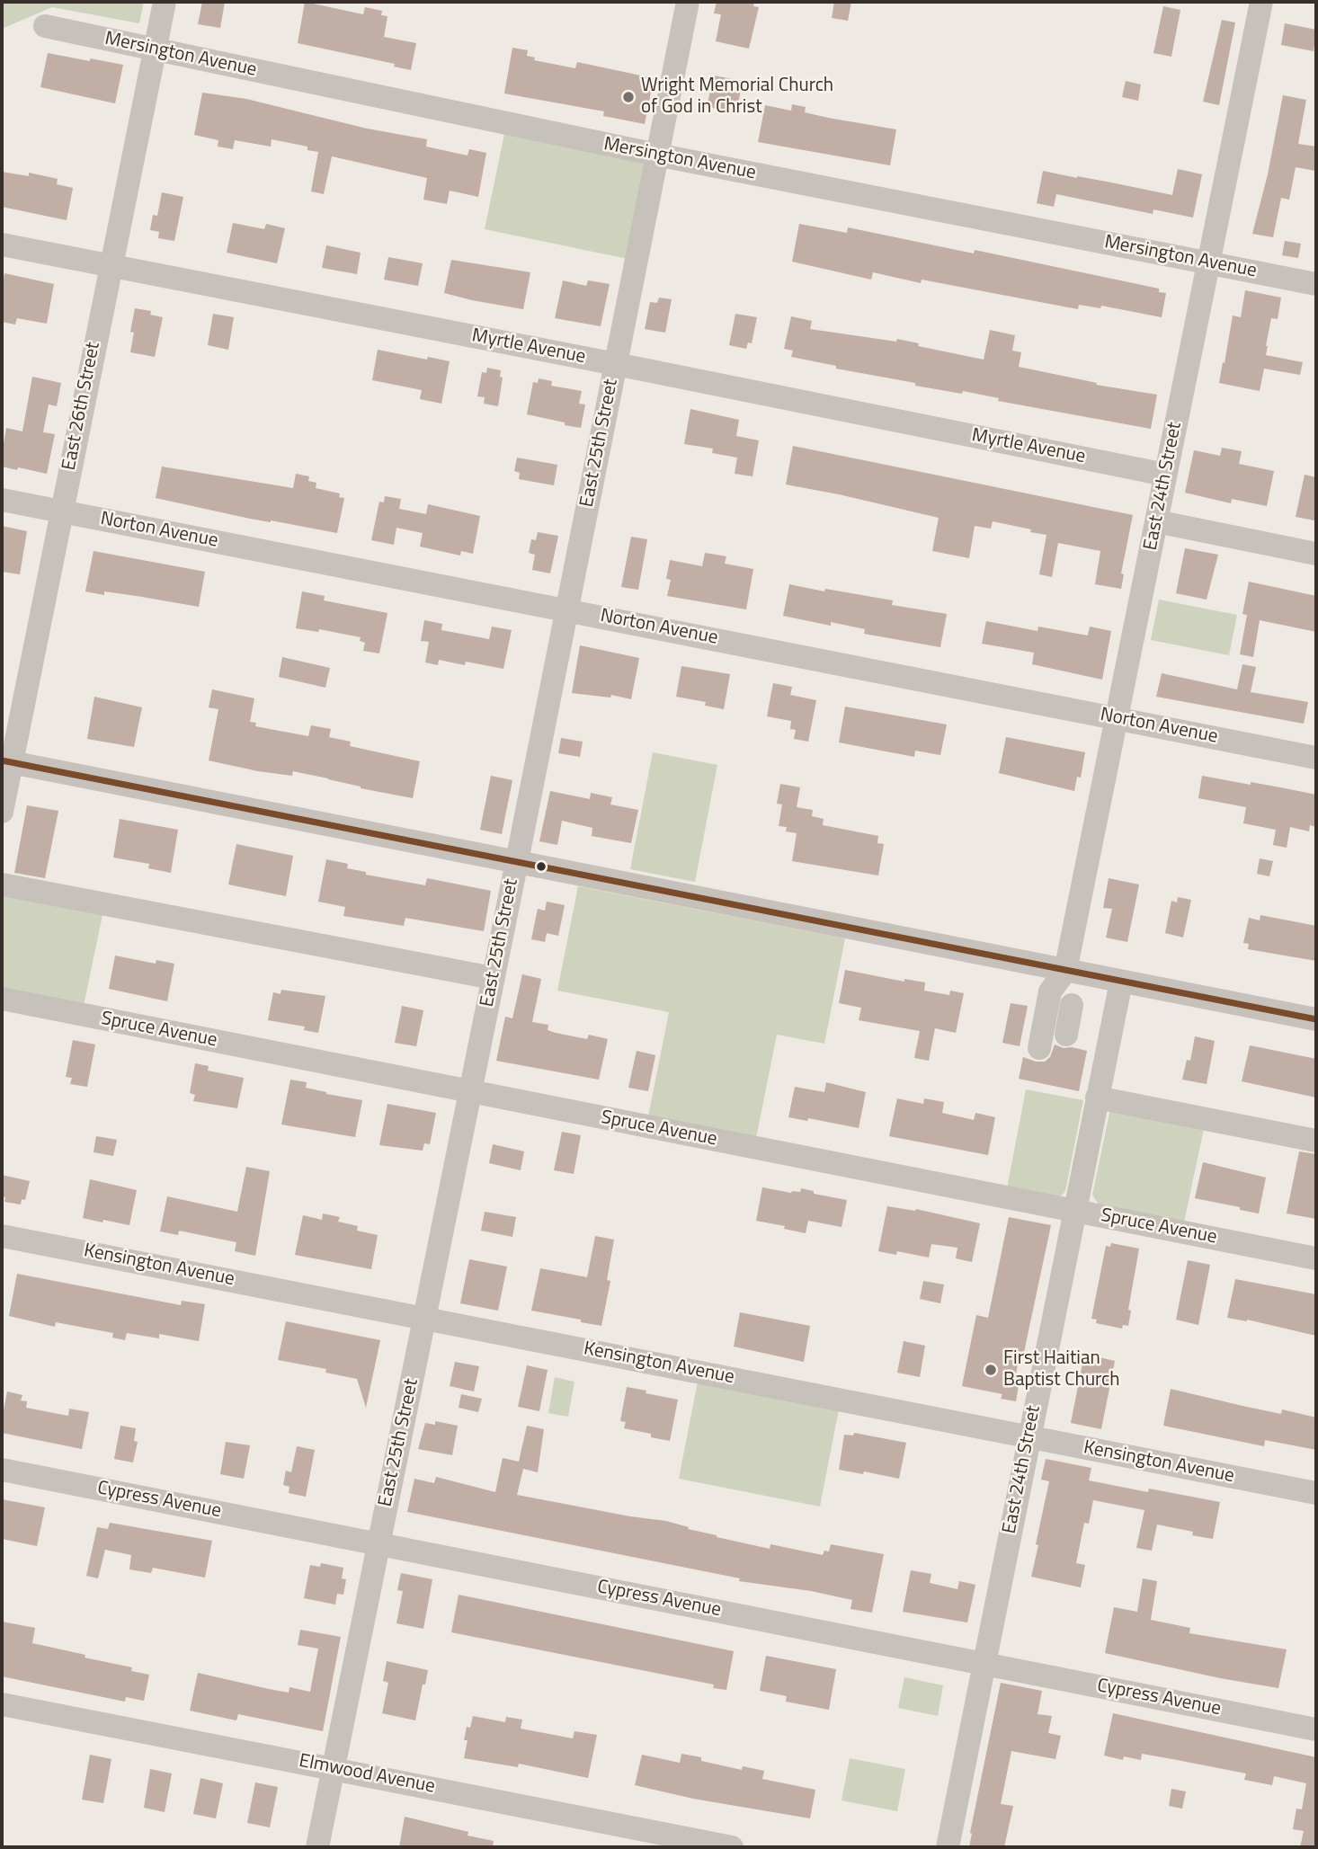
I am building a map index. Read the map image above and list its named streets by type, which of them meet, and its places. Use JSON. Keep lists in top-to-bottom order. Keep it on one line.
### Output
{"streets":{"street":["Mersington Avenue","Myrtle Avenue","East 26th Street","East 25th Street","East 24th Street","Norton Avenue","Spruce Avenue","Kensington Avenue","Cypress Avenue","Elmwood Avenue"]},"crossings":[["Mersington Avenue","East 26th Street"],["Mersington Avenue","East 25th Street"],["Mersington Avenue","East 24th Street"],["Myrtle Avenue","East 26th Street"],["Myrtle Avenue","East 25th Street"],["Myrtle Avenue","East 24th Street"],["East 26th Street","Norton Avenue"],["East 25th Street","Norton Avenue"],["East 25th Street","Spruce Avenue"],["East 25th Street","Kensington Avenue"],["East 25th Street","Cypress Avenue"],["East 25th Street","Elmwood Avenue"],["East 24th Street","Norton Avenue"],["East 24th Street","Spruce Avenue"],["East 24th Street","Kensington Avenue"],["East 24th Street","Cypress Avenue"]],"places":["Wright Memorial Church of God in Christ","First Haitian Baptist Church"]}
